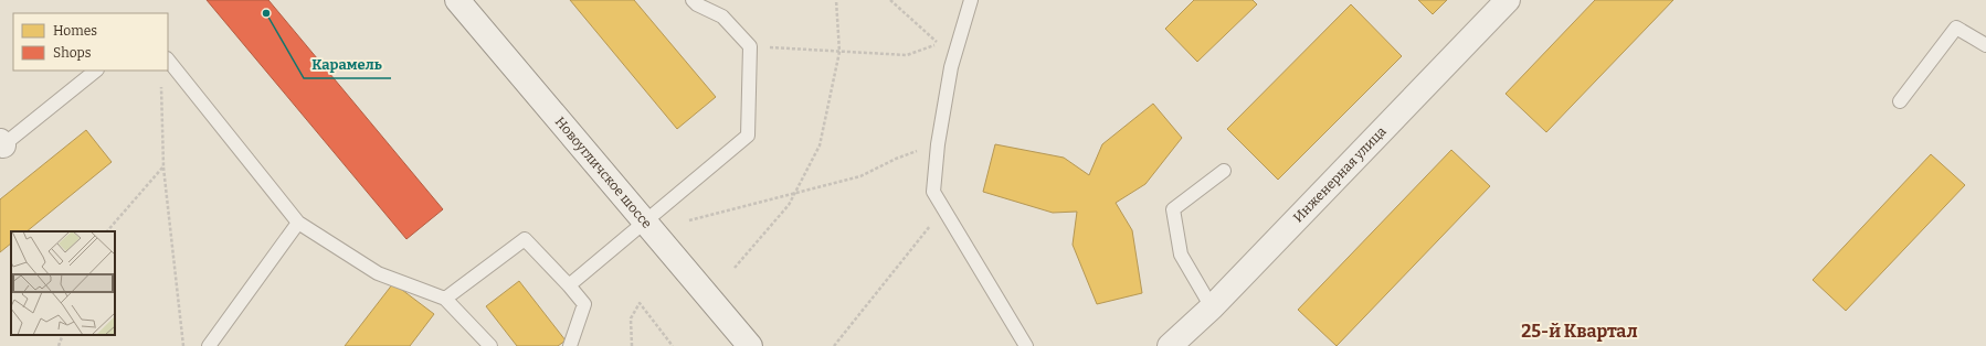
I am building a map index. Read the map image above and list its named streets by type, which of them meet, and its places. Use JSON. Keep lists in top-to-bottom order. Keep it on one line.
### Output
{"streets":{"street":["Новоугличское шоссе","Инженерная улица"]},"districts":["25-й Квартал"],"places":["Карамель"],"legend":["Homes","Shops"]}
